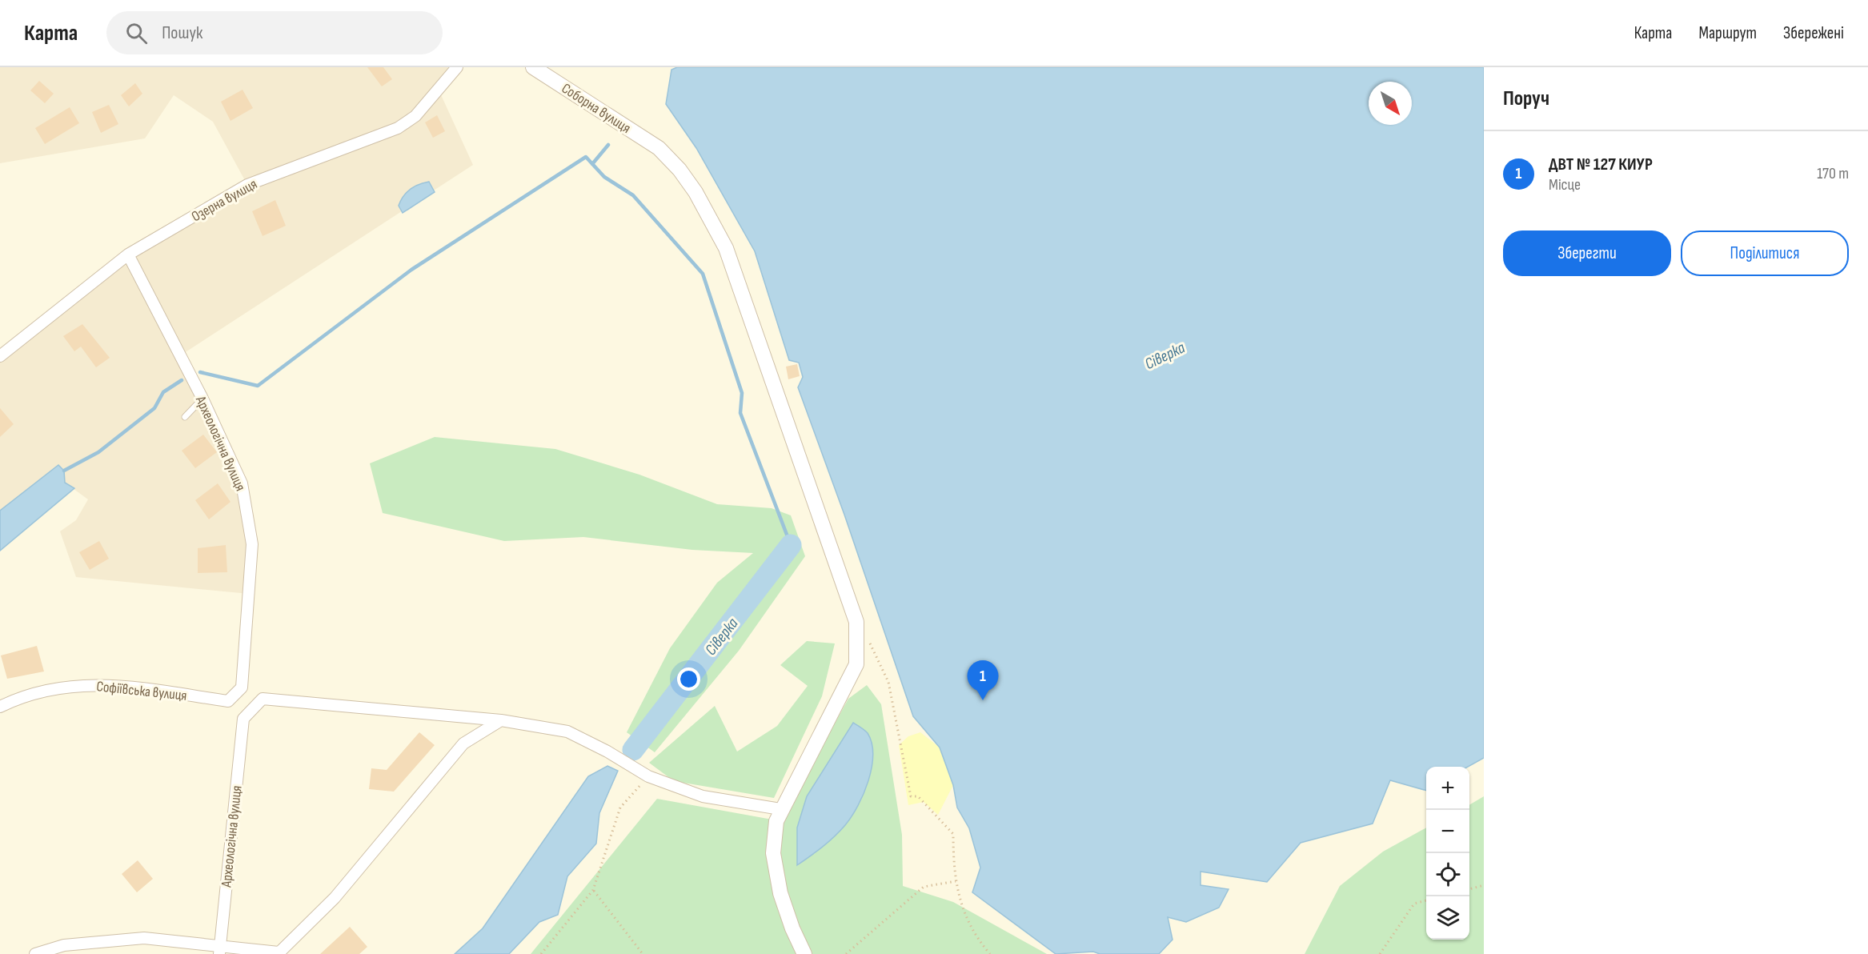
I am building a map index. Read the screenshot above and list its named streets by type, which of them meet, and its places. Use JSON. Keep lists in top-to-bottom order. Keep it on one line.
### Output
{"streets":{"street":["Соборна вулиця","Озерна вулиця","Археологічна вулиця","Софіївська вулиця"]},"crossings":[["Озерна вулиця","Археологічна вулиця"],["Археологічна вулиця","Софіївська вулиця"]],"water":["Сіверка"],"north":"bottom right","page":{"header":"Карта","search":"Пошук","nav":["Карта","Маршрут","Збережені"],"heading":"Поруч","list":[{"mark":"1","name":"ДВТ № 127 КИУР","note":"Місце","value":"170 m"}],"buttons":["Зберегти","Поділитися"],"pins":"1","map_buttons":["+","−"]}}
